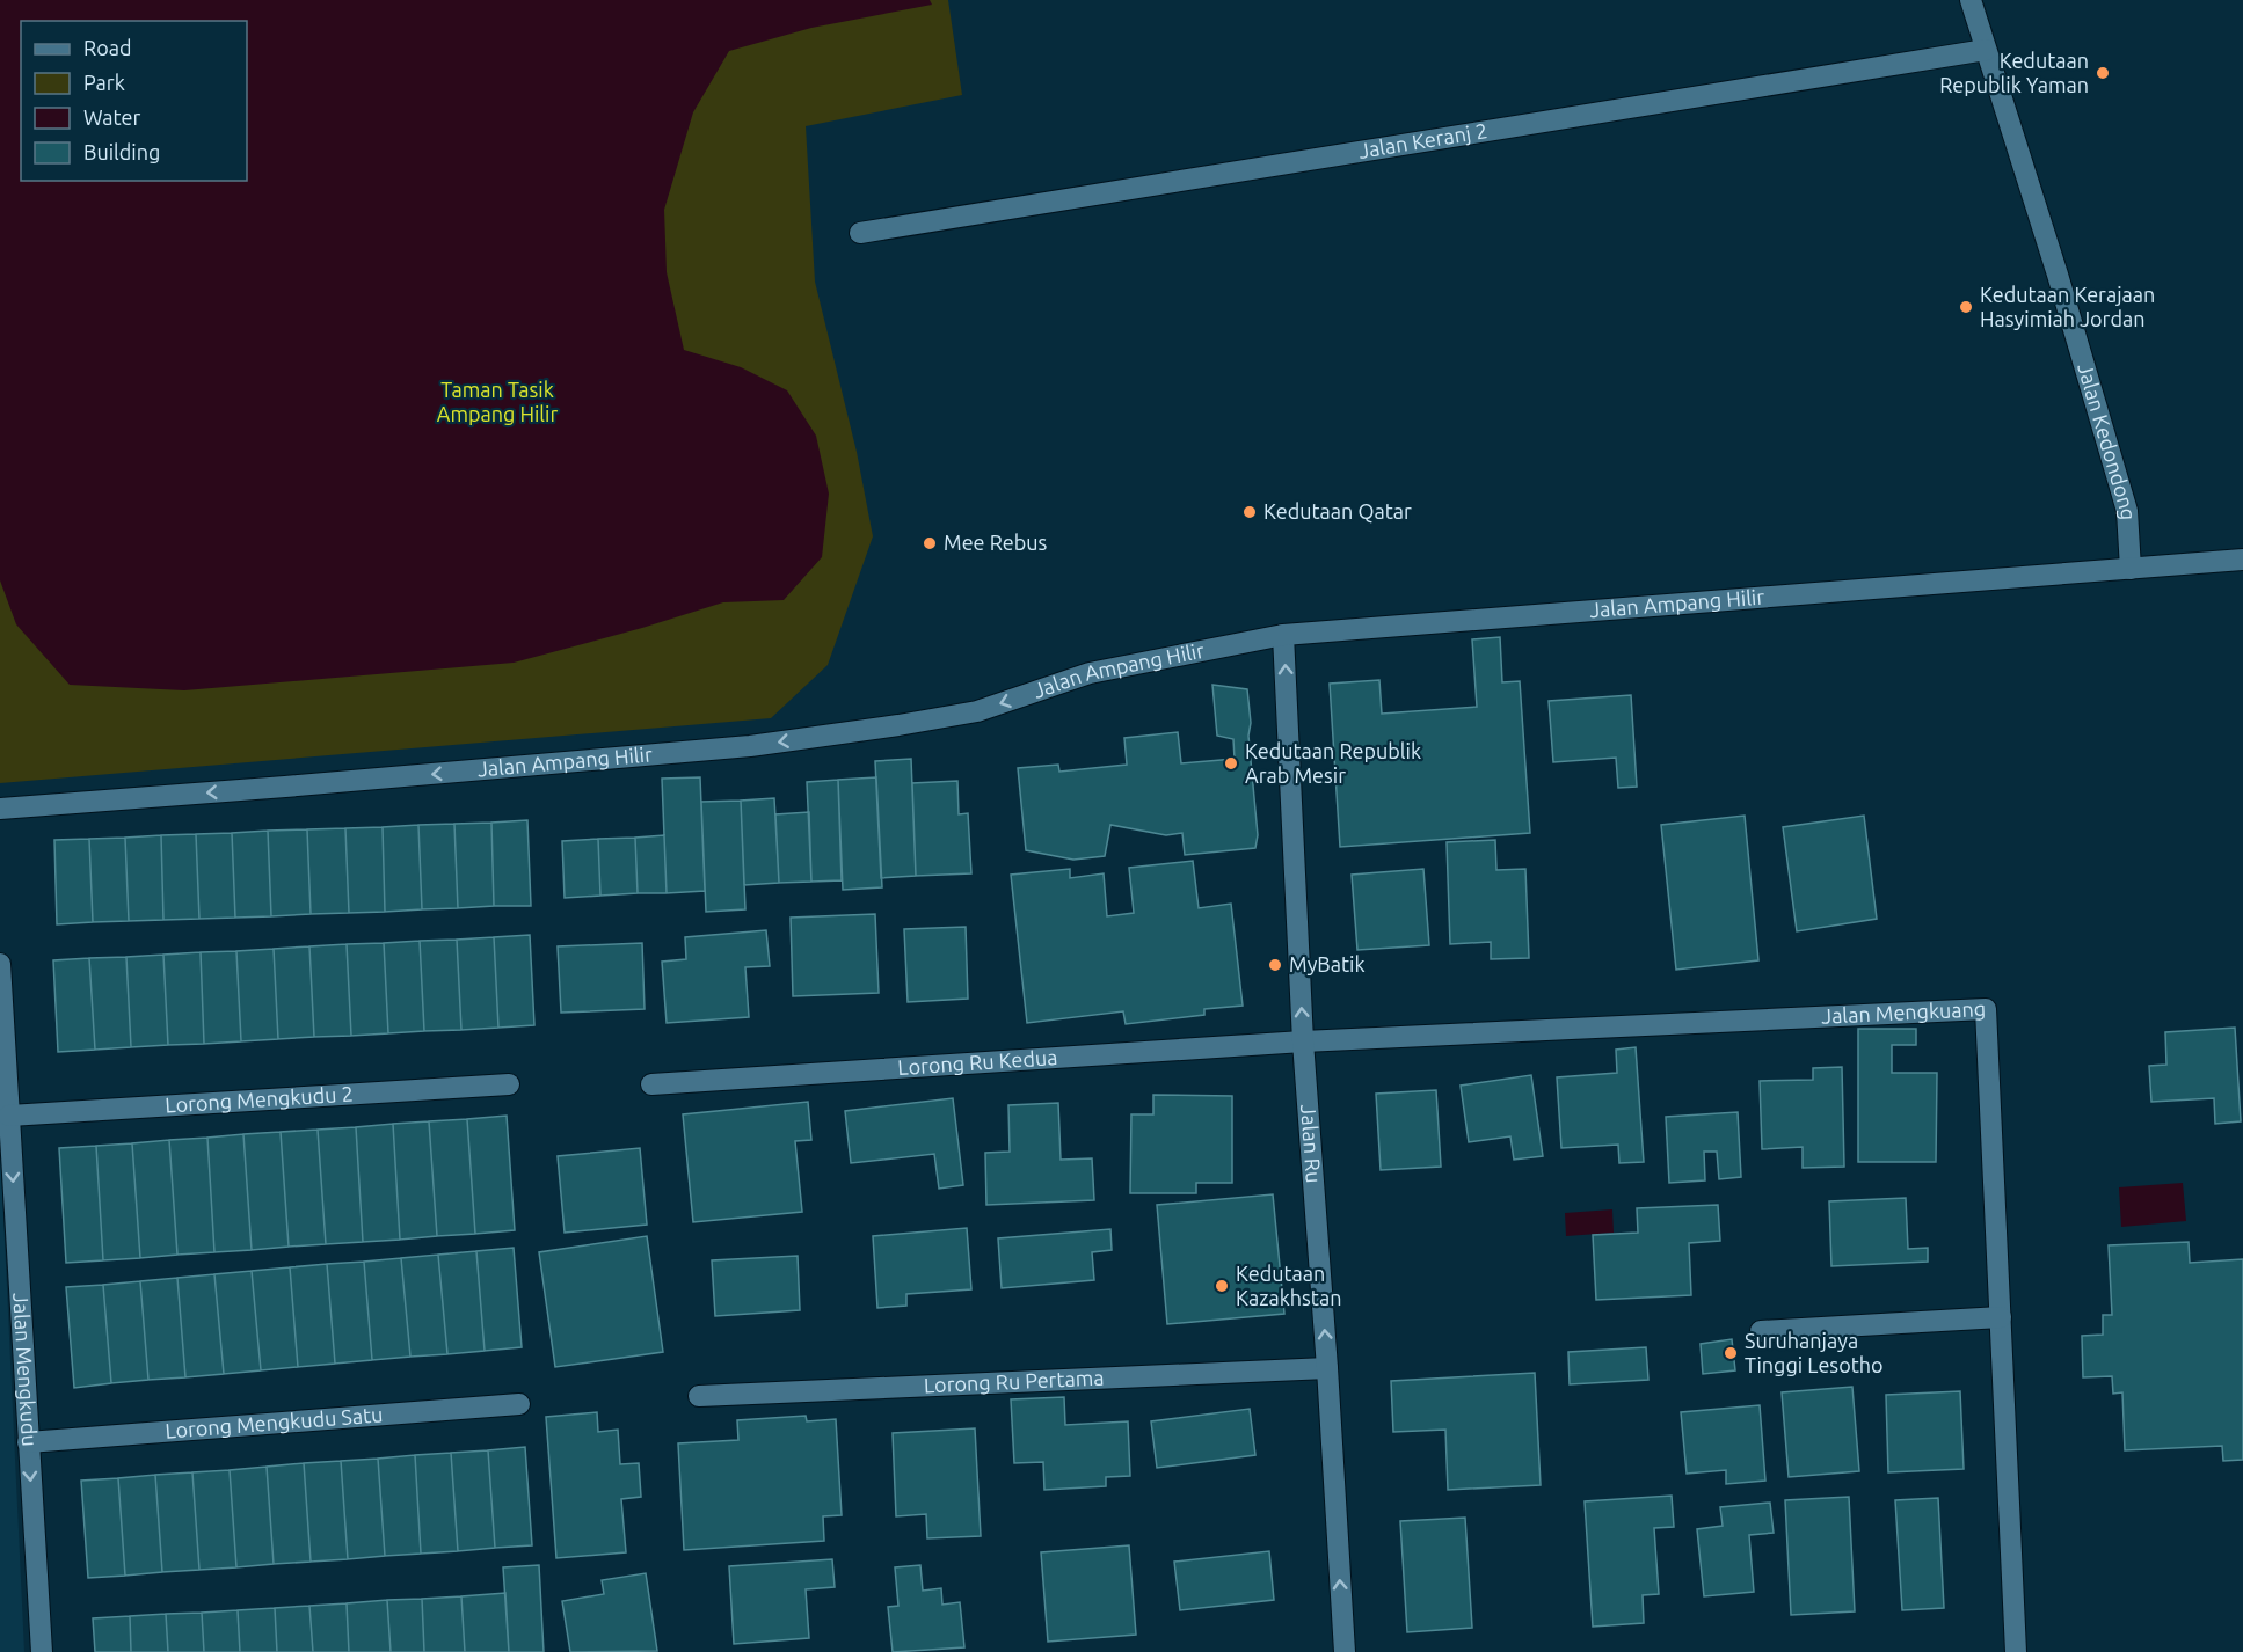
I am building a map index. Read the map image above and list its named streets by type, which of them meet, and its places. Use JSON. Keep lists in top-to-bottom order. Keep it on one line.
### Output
{"streets":{"street":["Jalan Keranj 2","Jalan Kedondong","Jalan Ampang Hilir","Jalan Mengkuang","Lorong Ru Kedua","Lorong Mengkudu 2","Jalan Ru","Jalan Mengkudu","Lorong Ru Pertama","Lorong Mengkudu Satu"]},"crossings":[["Jalan Keranj 2","Jalan Kedondong"],["Jalan Kedondong","Jalan Ampang Hilir"],["Jalan Ampang Hilir","Jalan Ru"],["Jalan Mengkuang","Lorong Ru Kedua"],["Jalan Mengkuang","Jalan Ru"],["Lorong Ru Kedua","Jalan Ru"],["Lorong Mengkudu 2","Jalan Mengkudu"],["Jalan Ru","Lorong Ru Pertama"],["Jalan Mengkudu","Lorong Mengkudu Satu"]],"one_way":["Jalan Ampang Hilir","Jalan Ru","Jalan Mengkudu"],"parks":["Taman Tasik Ampang Hilir"],"places":["Kedutaan Republik Yaman","Kedutaan Kerajaan Hasyimiah Jordan","Kedutaan Qatar","Mee Rebus","Kedutaan Republik Arab Mesir","MyBatik","Kedutaan Kazakhstan","Suruhanjaya Tinggi Lesotho"],"legend":["Road","Park","Water","Building"]}
